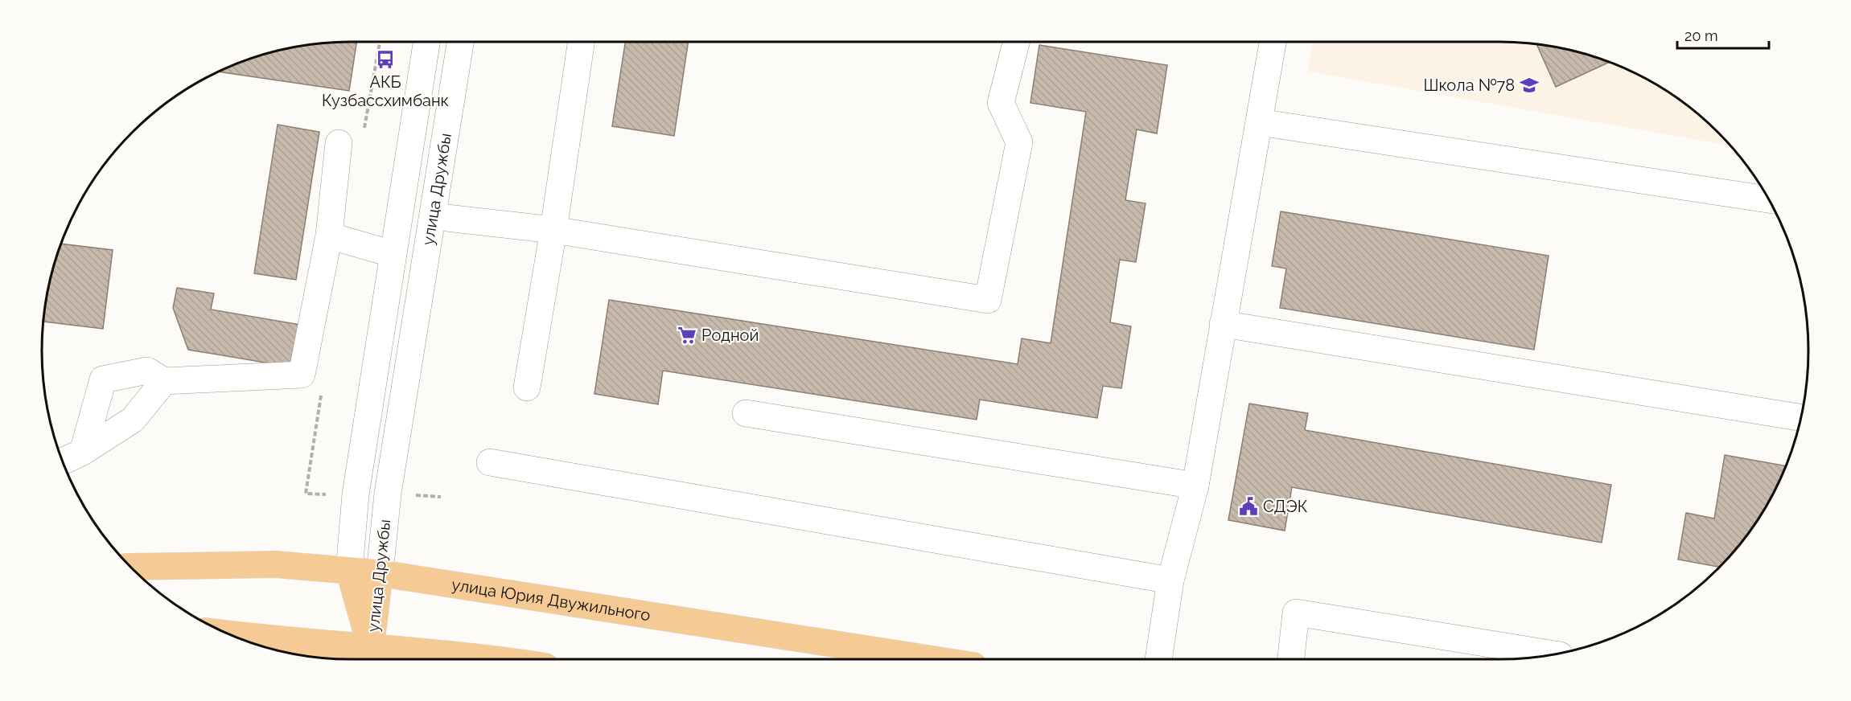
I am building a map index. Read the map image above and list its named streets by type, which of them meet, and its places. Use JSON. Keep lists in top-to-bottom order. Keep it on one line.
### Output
{"streets":{"main road":["улица Дружбы","улица Юрия Двужильного"]},"crossings":[["улица Дружбы","улица Юрия Двужильного"]],"places":{"bus stop":["АКБ Кузбассхимбанк"],"school or university":["Школа №78"],"supermarket":["Родной"],"public building":["СДЭК"]},"scale_bar":"20 m"}
